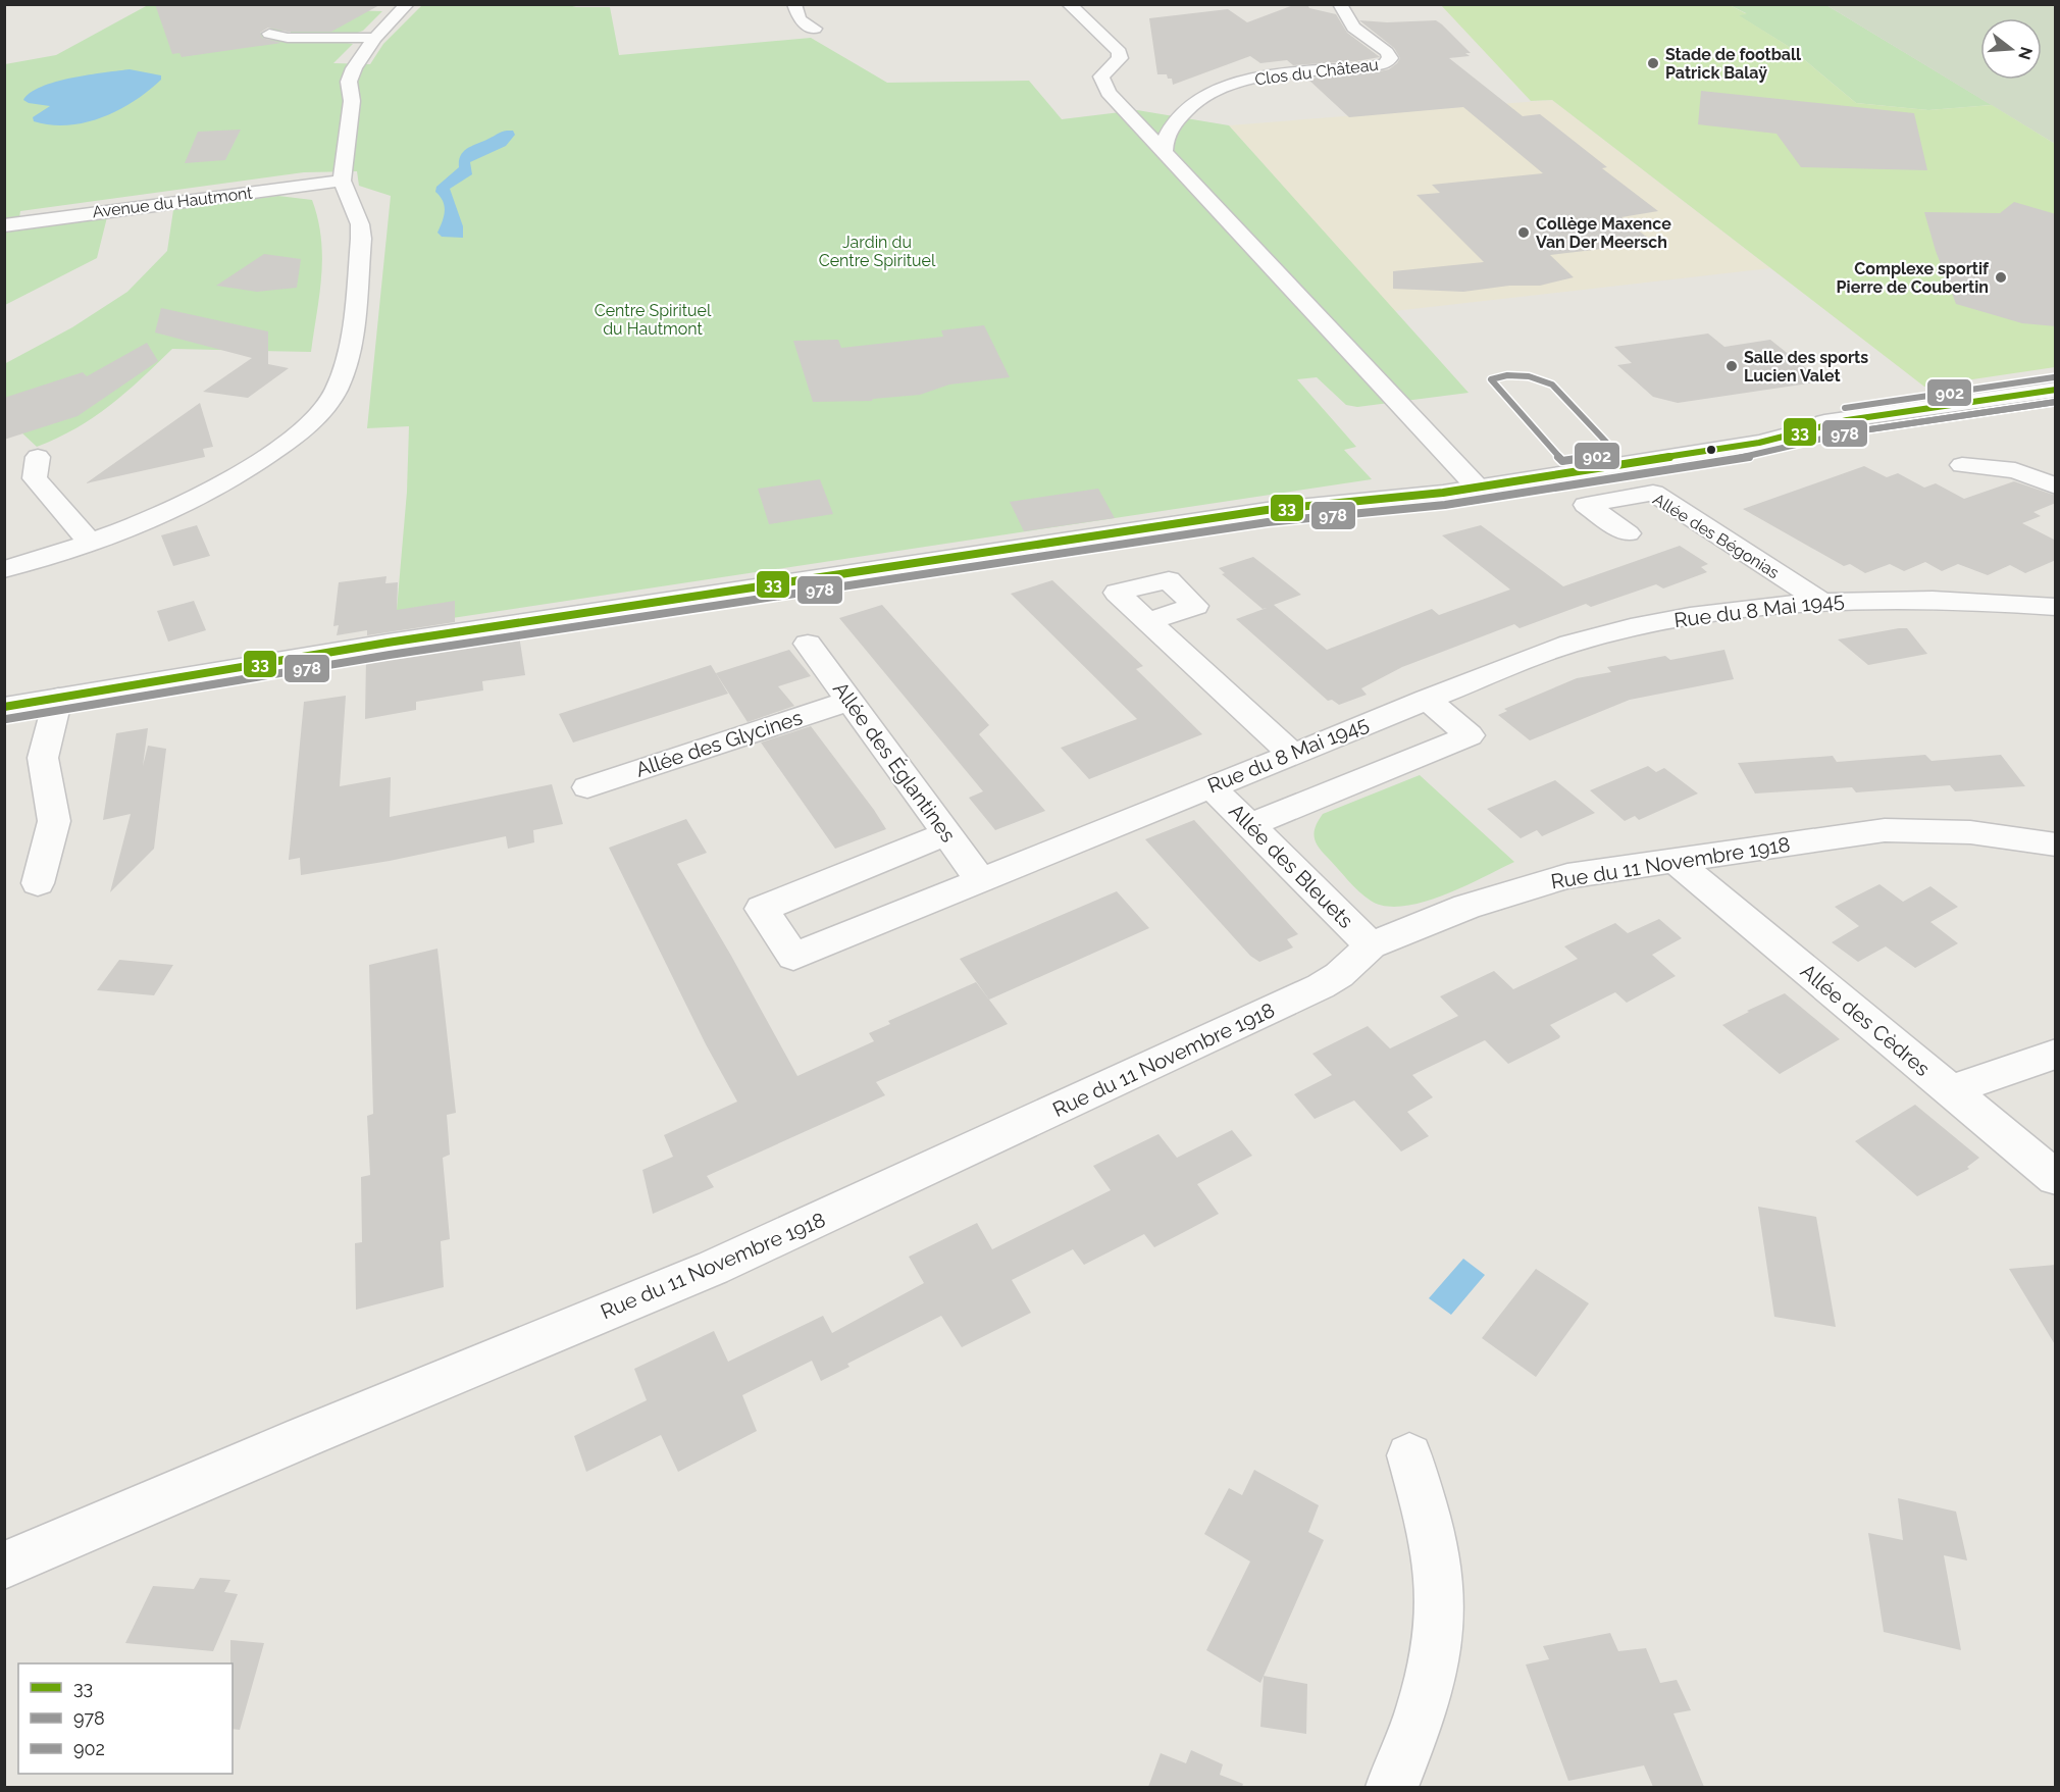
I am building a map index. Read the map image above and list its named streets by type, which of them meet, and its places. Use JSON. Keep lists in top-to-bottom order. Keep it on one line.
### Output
{"streets":{"street":["Clos du Château","Avenue du Hautmont","Allée des Bégonias","Rue du 8 Mai 1945","Allée des Glycines","Allée des Églantines","Rue du 11 Novembre 1918","Allée des Bleuets","Allée des Cèdres"]},"crossings":[["Allée des Bégonias","Rue du 8 Mai 1945"],["Rue du 8 Mai 1945","Allée des Églantines"],["Rue du 8 Mai 1945","Allée des Bleuets"],["Allée des Glycines","Allée des Églantines"],["Rue du 11 Novembre 1918","Allée des Bleuets"],["Rue du 11 Novembre 1918","Allée des Cèdres"]],"parks":["Jardin du Centre Spirituel","Centre Spirituel du Hautmont"],"places":["Stade de football Patrick Balaÿ","Collège Maxence Van Der Meersch","Complexe sportif Pierre de Coubertin","Salle des sports Lucien Valet"],"lines":["transit line 902","transit line 33","transit line 978"],"legend":["33","978","902"],"north":"right"}
